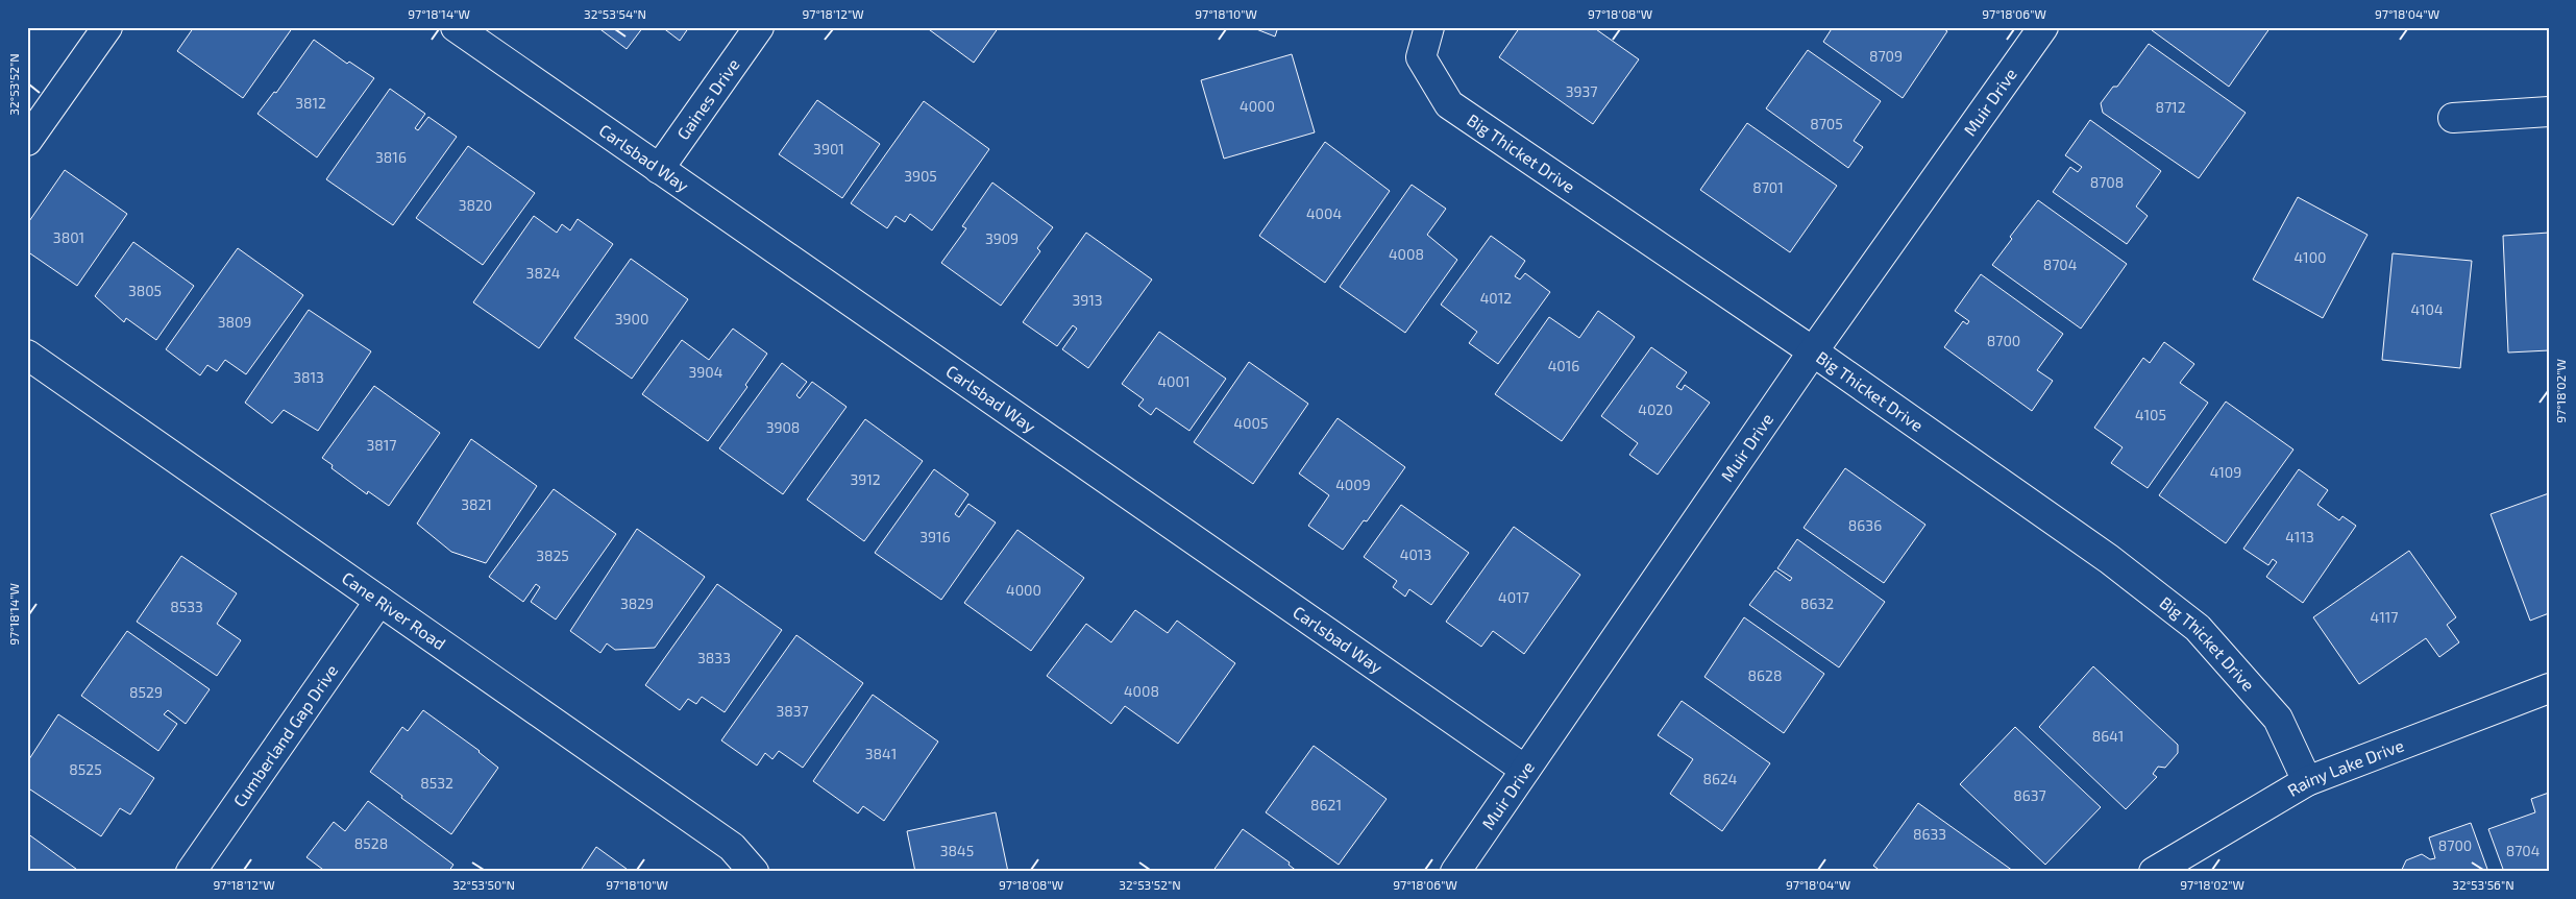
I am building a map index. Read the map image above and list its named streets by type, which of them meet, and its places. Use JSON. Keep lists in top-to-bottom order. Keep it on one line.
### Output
{"streets":{"street":["Gaines Drive","Muir Drive","Big Thicket Drive","Carlsbad Way","Cane River Road","Cumberland Gap Drive","Rainy Lake Drive"]},"crossings":[["Gaines Drive","Carlsbad Way"],["Muir Drive","Big Thicket Drive"],["Muir Drive","Carlsbad Way"],["Big Thicket Drive","Rainy Lake Drive"],["Cane River Road","Cumberland Gap Drive"]],"house_numbers":["8709","3937","3812","4000","8712","8705","3901","3816","3905","8708","8701","3820","4004","3801","3909","4008","4100","8704","3824","3805","4012","3913","4104","3900","3809","8700","4016","3904","3813","4001","4020","4105","4005","3908","3817","4109","3912","4009","3821","8636","3916","4113","4013","3825","4000","4017","3829","8632","8533","4117","3833","8628","4008","8529","3837","8641","3841","8525","8624","8532","8637","8621","8633","8528","8700","3845","8704"],"coordinates":["97°18'14\"W","32°53'54\"N","97°18'12\"W","97°18'10\"W","97°18'08\"W","97°18'06\"W","97°18'04\"W","32°53'52\"N","97°18'02\"W","32°53'50\"N","32°53'56\"N"]}
